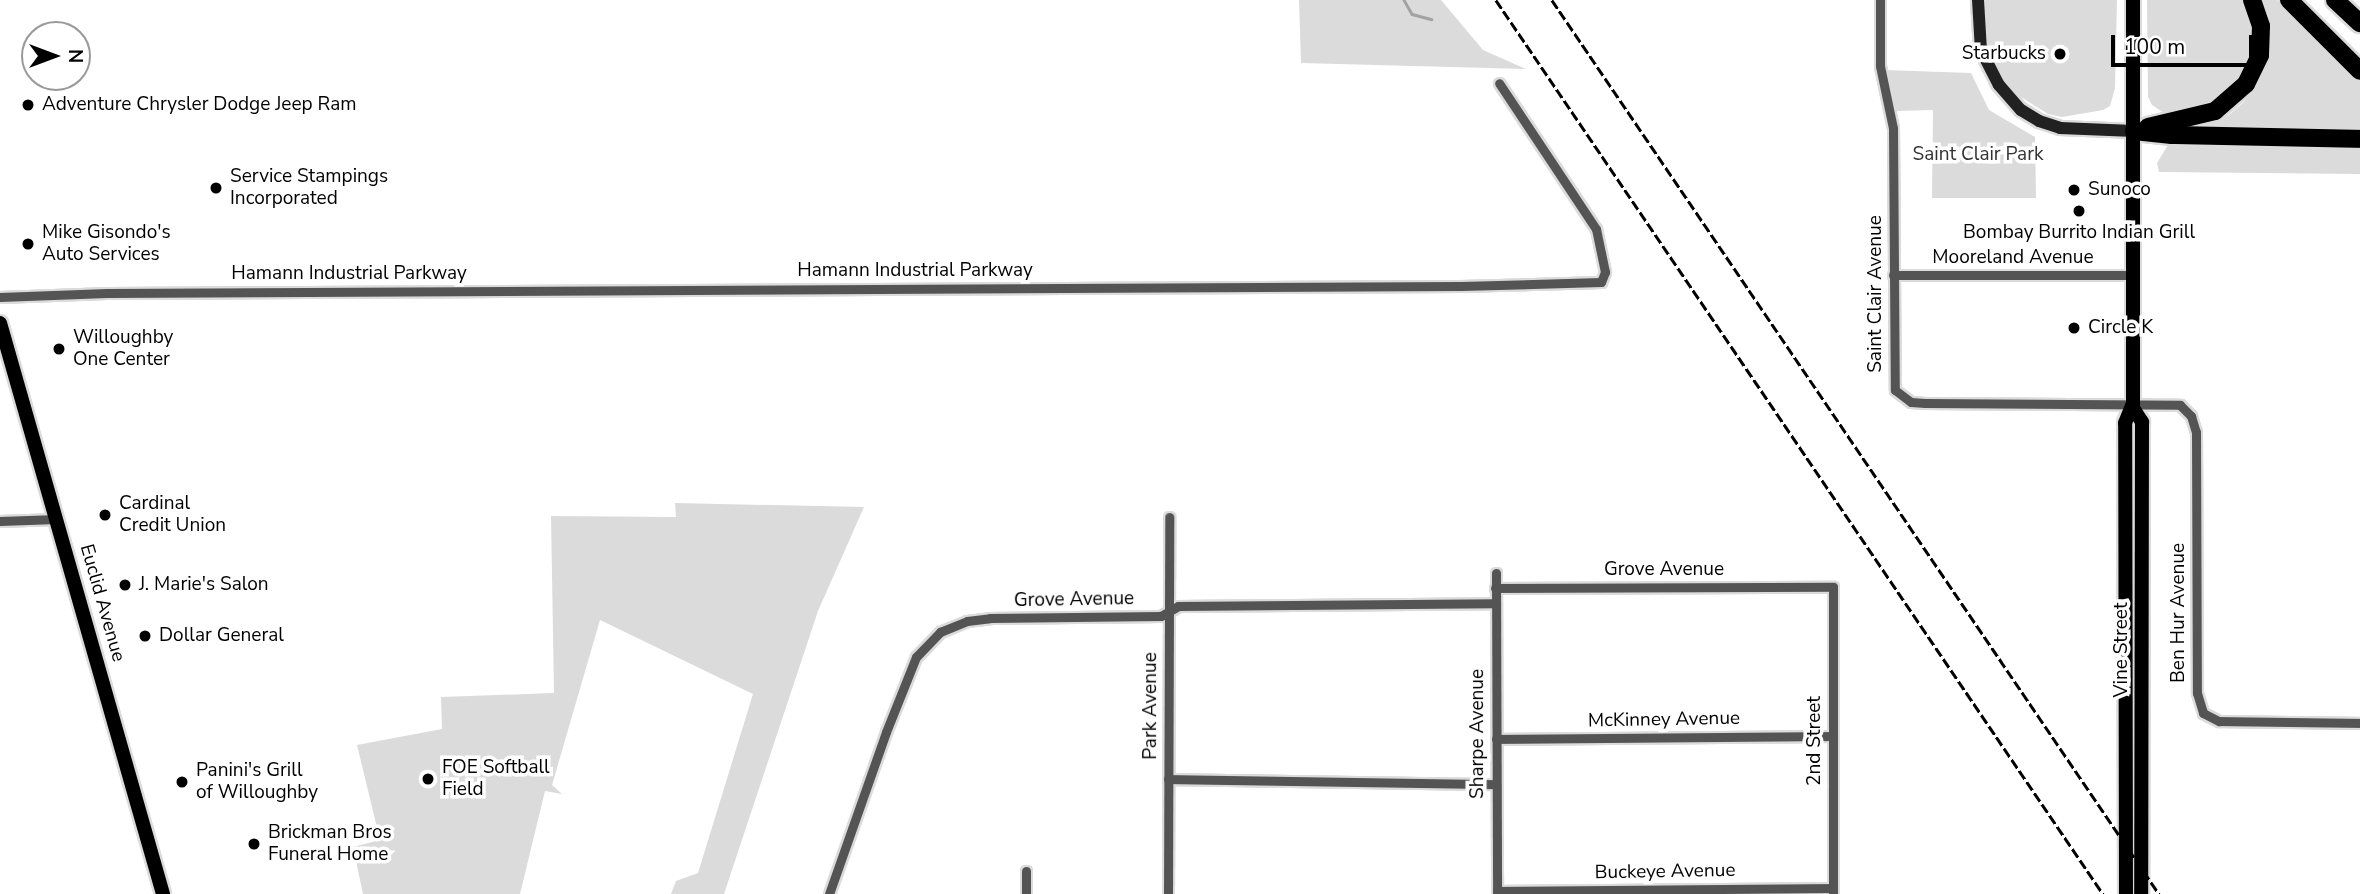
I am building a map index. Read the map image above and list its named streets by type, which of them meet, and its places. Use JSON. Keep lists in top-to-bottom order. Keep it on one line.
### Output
{"streets":{"main road":["Euclid Avenue","Vine Street"],"street":["Mooreland Avenue","Hamann Industrial Parkway","Saint Clair Avenue","Grove Avenue","Ben Hur Avenue","Park Avenue","McKinney Avenue","Sharpe Avenue","2nd Street","Buckeye Avenue"]},"crossings":[["Mooreland Avenue","Saint Clair Avenue"],["Mooreland Avenue","Vine Street"],["Saint Clair Avenue","Ben Hur Avenue"],["Saint Clair Avenue","Vine Street"],["Grove Avenue","Park Avenue"],["Grove Avenue","Sharpe Avenue"],["Grove Avenue","2nd Street"],["Ben Hur Avenue","Vine Street"],["McKinney Avenue","Sharpe Avenue"],["McKinney Avenue","2nd Street"],["Sharpe Avenue","Buckeye Avenue"],["2nd Street","Buckeye Avenue"]],"parks":["Saint Clair Park"],"places":["Starbucks","Adventure Chrysler Dodge Jeep Ram","Service Stampings Incorporated","Sunoco","Bombay Burrito Indian Grill","Mike Gisondo's Auto Services","Circle K","Willoughby One Center","Cardinal Credit Union","J. Marie's Salon","Dollar General","FOE Softball Field","Panini's Grill of Willoughby","Brickman Bros Funeral Home"],"scale_bar":"100 m","north":"right"}
